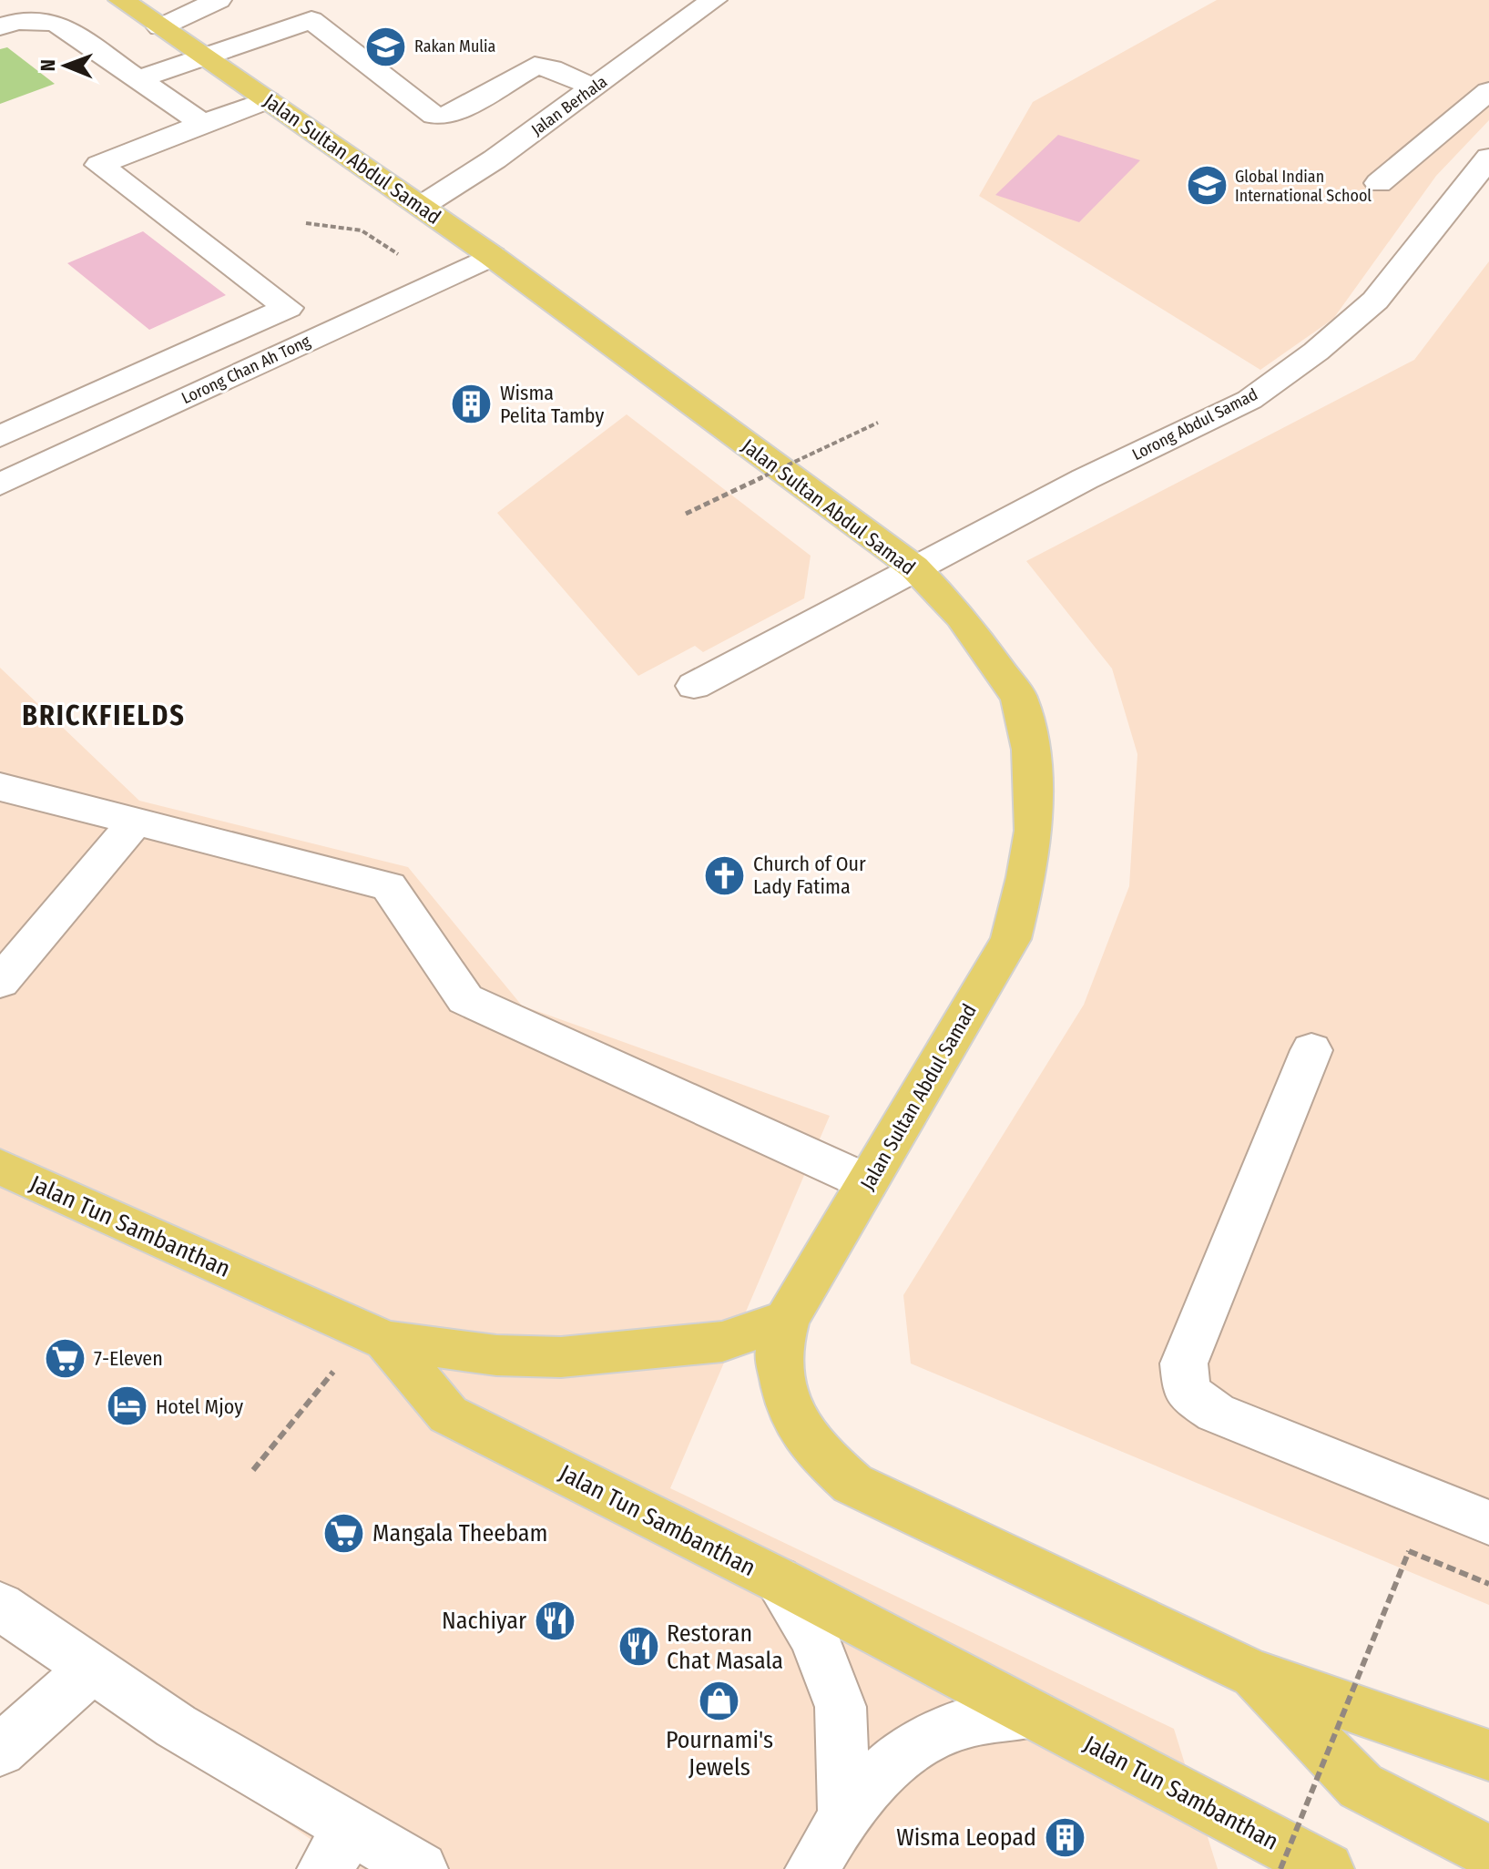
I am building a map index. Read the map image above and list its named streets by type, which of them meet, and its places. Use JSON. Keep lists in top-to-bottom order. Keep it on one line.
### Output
{"streets":{"main road":["Jalan Sultan Abdul Samad","Jalan Tun Sambanthan"],"street":["Jalan Berhala","Lorong Chan Ah Tong","Lorong Abdul Samad"]},"crossings":[["Jalan Berhala","Jalan Sultan Abdul Samad"],["Jalan Sultan Abdul Samad","Lorong Chan Ah Tong"],["Jalan Sultan Abdul Samad","Lorong Abdul Samad"]],"districts":["BRICKFIELDS"],"places":{"school or university":["Rakan Mulia","Global Indian International School"],"building":["Wisma Pelita Tamby","Wisma Leopad"],"church":["Church of Our Lady Fatima"],"supermarket":["7-Eleven","Mangala Theebam"],"hotel":["Hotel Mjoy"],"restaurant":["Nachiyar","Restoran Chat Masala"],"shop":["Pournami's Jewels"]},"north":"left"}
